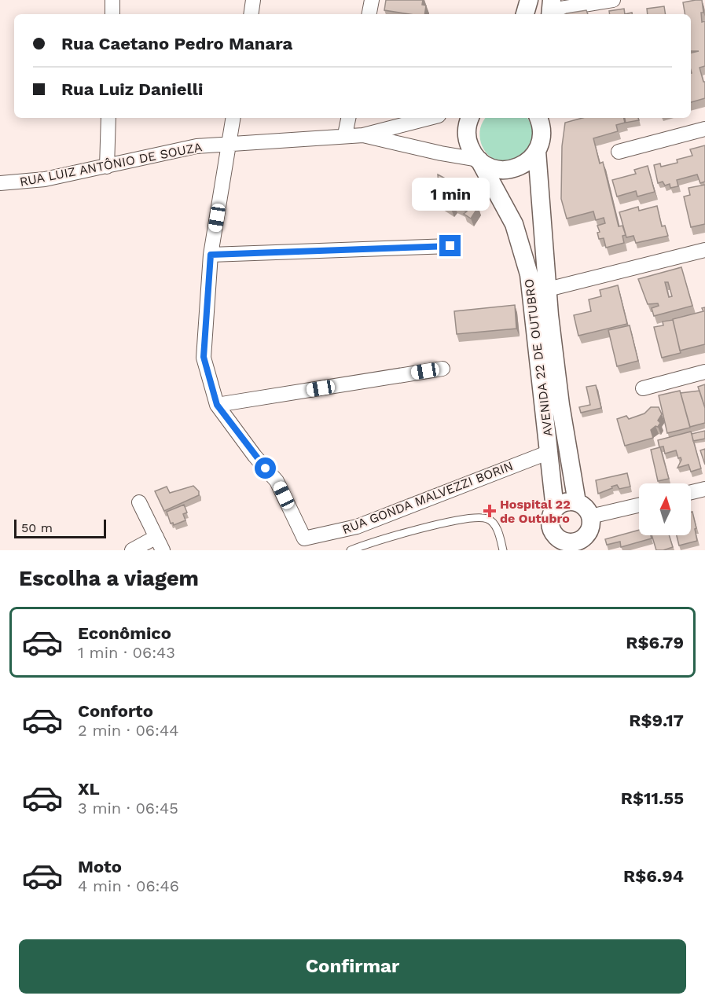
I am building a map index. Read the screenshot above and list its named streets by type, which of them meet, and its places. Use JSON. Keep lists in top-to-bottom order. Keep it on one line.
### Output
{"streets":{"street":["RUA LUIZ ANTÔNIO DE SOUZA","AVENIDA 22 DE OUTUBRO","RUA GONDA MALVEZZI BORIN"]},"crossings":[["AVENIDA 22 DE OUTUBRO","RUA GONDA MALVEZZI BORIN"]],"places":{"health":["Hospital 22 de Outubro"]},"scale_bar":"50 m","north":"top","page":{"banner":["Rua Caetano Pedro Manara","Rua Luiz Danielli"],"bubble":"1 min","scale":"50 m","heading":"Escolha a viagem","list":[{"name":"Econômico","note":"1 min · 06:43","value":"R$6.79"},{"name":"Conforto","note":"2 min · 06:44","value":"R$9.17"},{"name":"XL","note":"3 min · 06:45","value":"R$11.55"},{"name":"Moto","note":"4 min · 06:46","value":"R$6.94"}],"buttons":"Confirmar"}}
